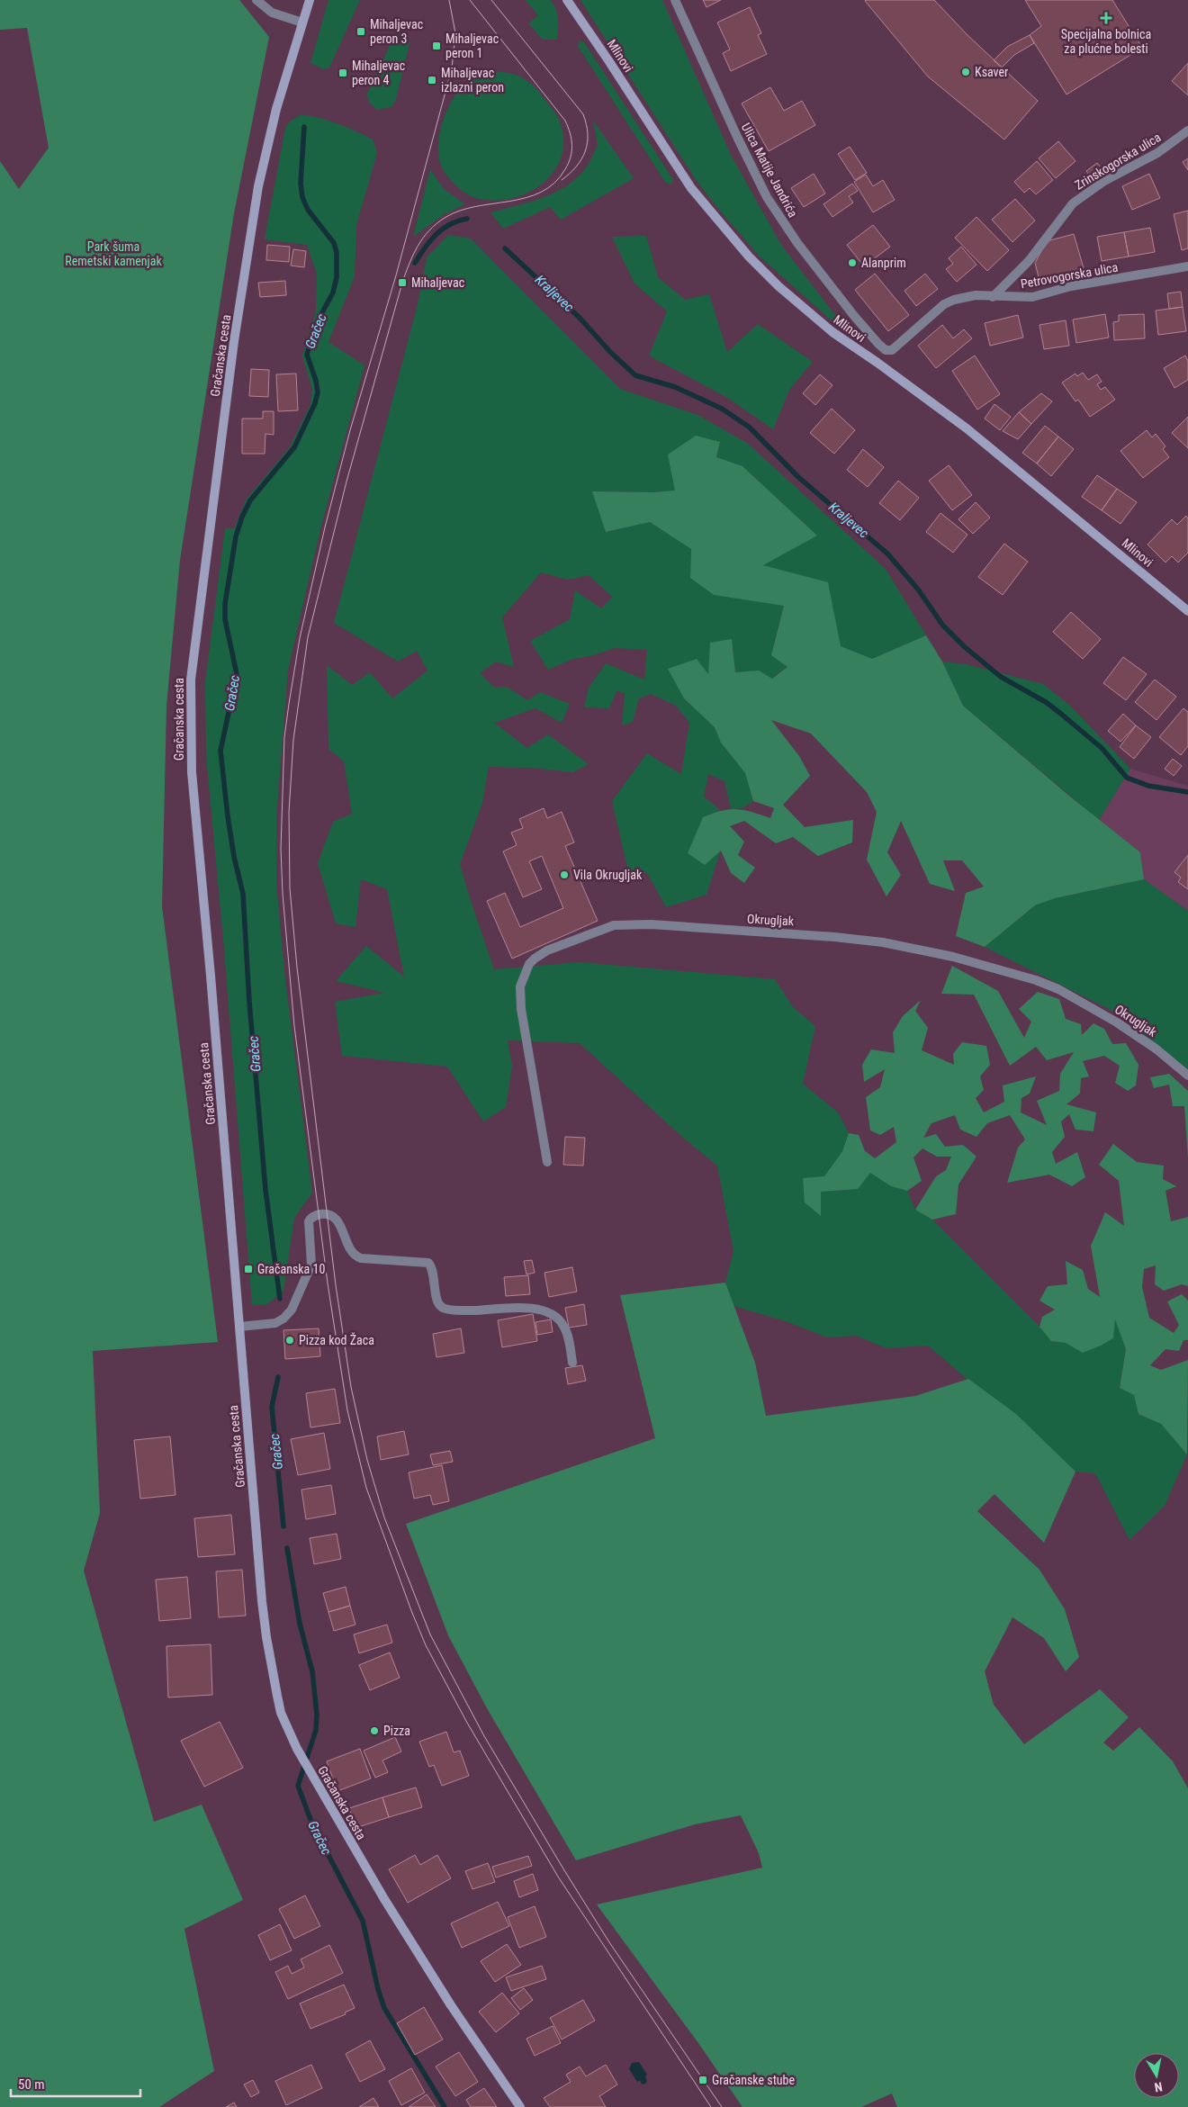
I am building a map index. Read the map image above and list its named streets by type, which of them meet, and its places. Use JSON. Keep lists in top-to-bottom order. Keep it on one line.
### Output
{"streets":{"main road":["Mlinovi","Gračanska cesta"],"street":["Zrinskogorska ulica","Ulica Matije Jandrića","Petrovogorska ulica","Okrugljak"]},"crossings":[["Zrinskogorska ulica","Petrovogorska ulica"],["Ulica Matije Jandrića","Petrovogorska ulica"]],"water":["Kraljevec","Gračec"],"parks":["Park šuma Remetski kamenjak"],"places":{"health":["Specijalna bolnica za plućne bolesti"],"transit":["Mihaljevac peron 3","Mihaljevac peron 1","Mihaljevac peron 4","Mihaljevac izlazni peron","Mihaljevac","Gračanska 10","Gračanske stube"],"other":["Ksaver","Alanprim","Vila Okrugljak","Pizza kod Žaca","Pizza"]},"scale_bar":"50 m","north":"bottom"}
